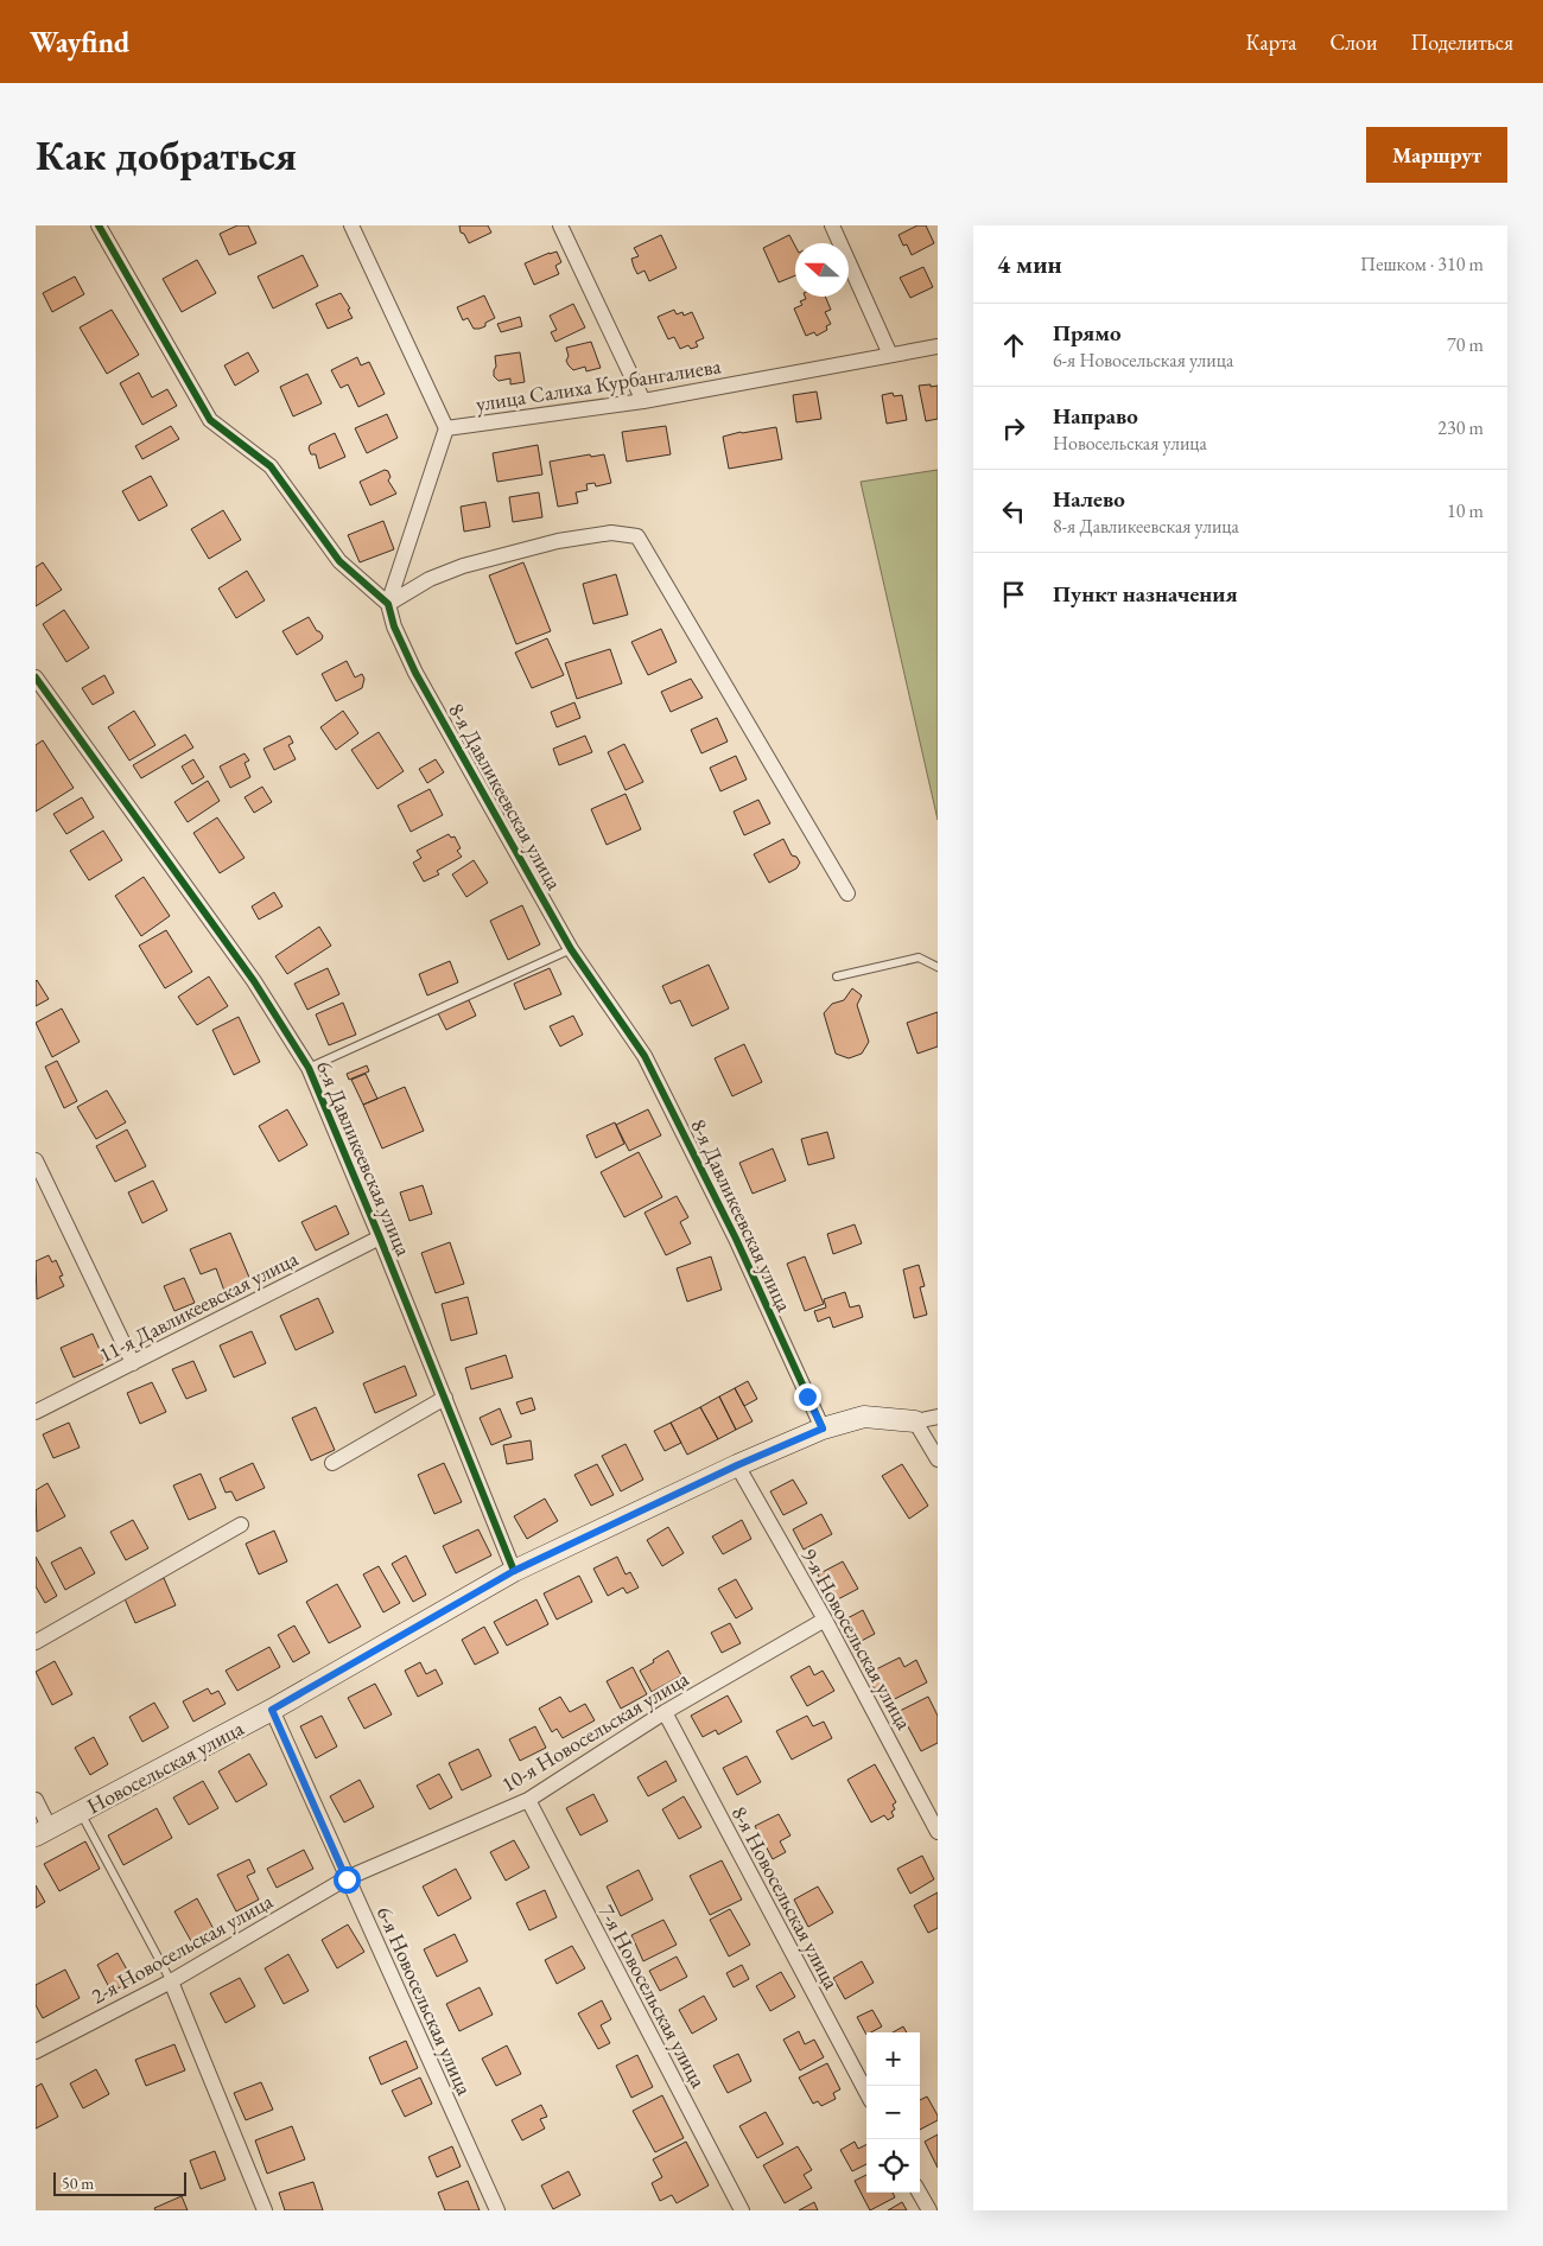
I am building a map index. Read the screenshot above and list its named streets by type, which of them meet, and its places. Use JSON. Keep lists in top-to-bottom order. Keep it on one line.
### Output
{"streets":{"street":["улица Салиха Курбангалиева","8-я Давликеевская улица","6-я Давликеевская улица","11-я Давликеевская улица","9-я Новосельская улица","10-я Новосельская улица","Новосельская улица","8-я Новосельская улица","2-я Новосельская улица","7-я Новосельская улица","6-я Новосельская улица"]},"crossings":[["8-я Давликеевская улица","Новосельская улица"],["6-я Давликеевская улица","11-я Давликеевская улица"],["6-я Давликеевская улица","Новосельская улица"],["9-я Новосельская улица","10-я Новосельская улица"],["9-я Новосельская улица","Новосельская улица"],["10-я Новосельская улица","8-я Новосельская улица"],["10-я Новосельская улица","2-я Новосельская улица"],["10-я Новосельская улица","7-я Новосельская улица"],["10-я Новосельская улица","6-я Новосельская улица"],["Новосельская улица","6-я Новосельская улица"],["2-я Новосельская улица","6-я Новосельская улица"]],"scale_bar":"50 m","north":"left","page":{"header":"Wayfind","nav":["Карта","Слои","Поделиться"],"buttons":"Маршрут","title":"Как добраться","heading":["4 мин","Пешком · 310 m"],"list":[["Прямо","6-я Новосельская улица","70 m"],["Направо","Новосельская улица","230 m"],["Налево","8-я Давликеевская улица","10 m"],"Пункт назначения"],"map_buttons":["+","−"],"scale":"50 m"}}
